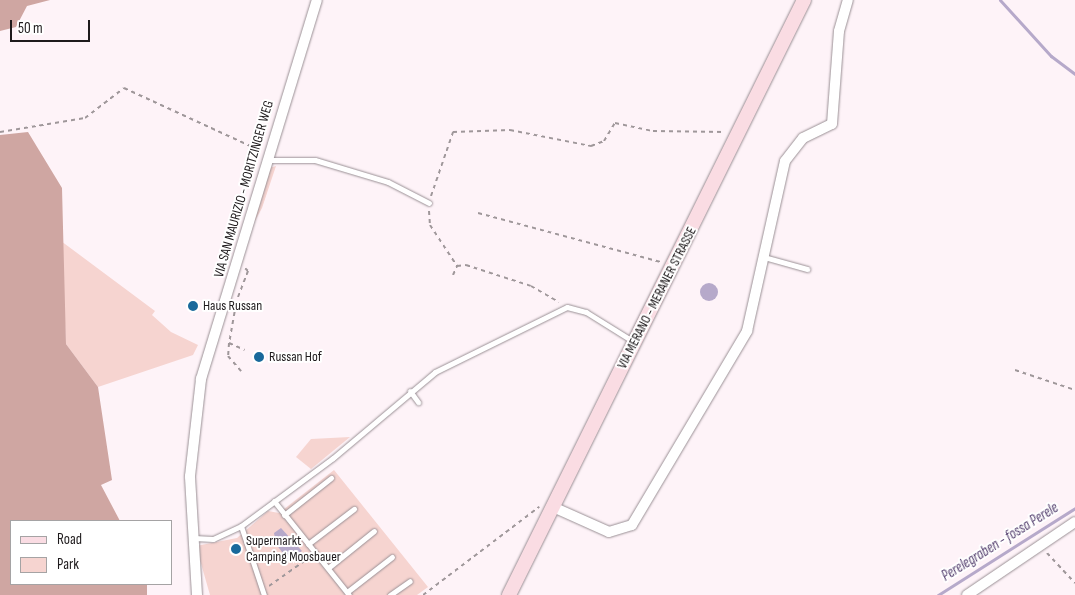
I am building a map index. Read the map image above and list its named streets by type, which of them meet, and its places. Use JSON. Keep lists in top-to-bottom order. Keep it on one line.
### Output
{"streets":{"main road":["VIA MERANO - MERANER STRASSE"],"street":["VIA SAN MAURIZIO - MORITZINGER WEG"]},"water":["Perelegraben - fossa Perele"],"places":["Haus Russan","Russan Hof","Supermarkt Camping Moosbauer"],"legend":["Road","Park"],"scale_bar":"50 m"}
